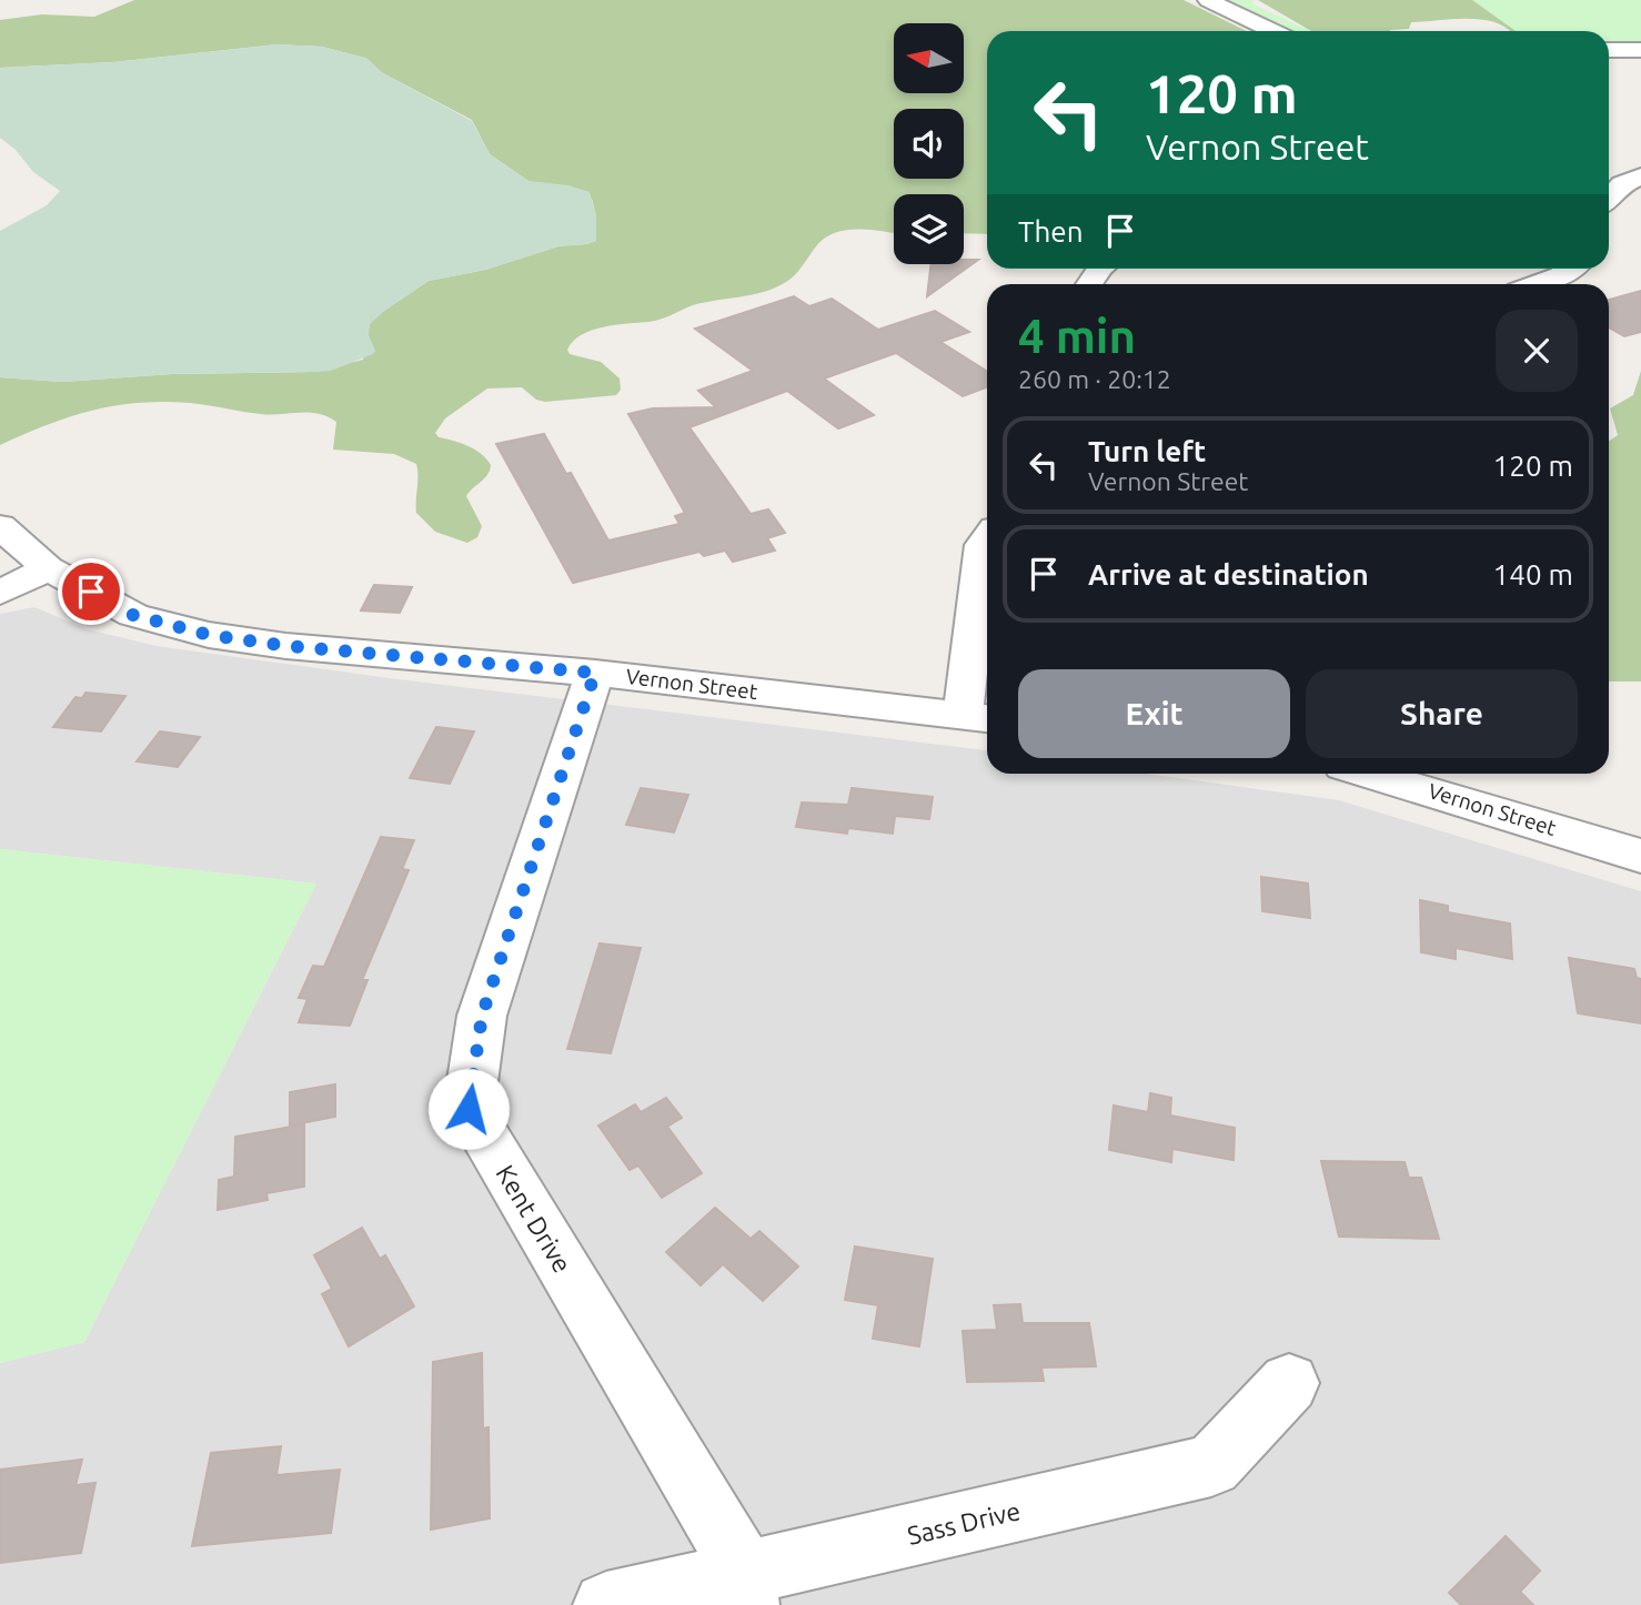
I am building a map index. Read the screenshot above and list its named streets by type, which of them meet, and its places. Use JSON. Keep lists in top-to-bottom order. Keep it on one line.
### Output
{"streets":{"street":["Vernon Street","Kent Drive","Sass Drive"]},"crossings":[["Vernon Street","Kent Drive"],["Kent Drive","Sass Drive"]],"north":"left","page":{"turn":["120 m","Vernon Street"],"then":"Then","heading":["4 min","260 m · 20:12"],"list":[{"name":"Turn left","note":"Vernon Street","value":"120 m"},{"name":"Arrive at destination","value":"140 m"}],"buttons":["Exit","Share"]}}
